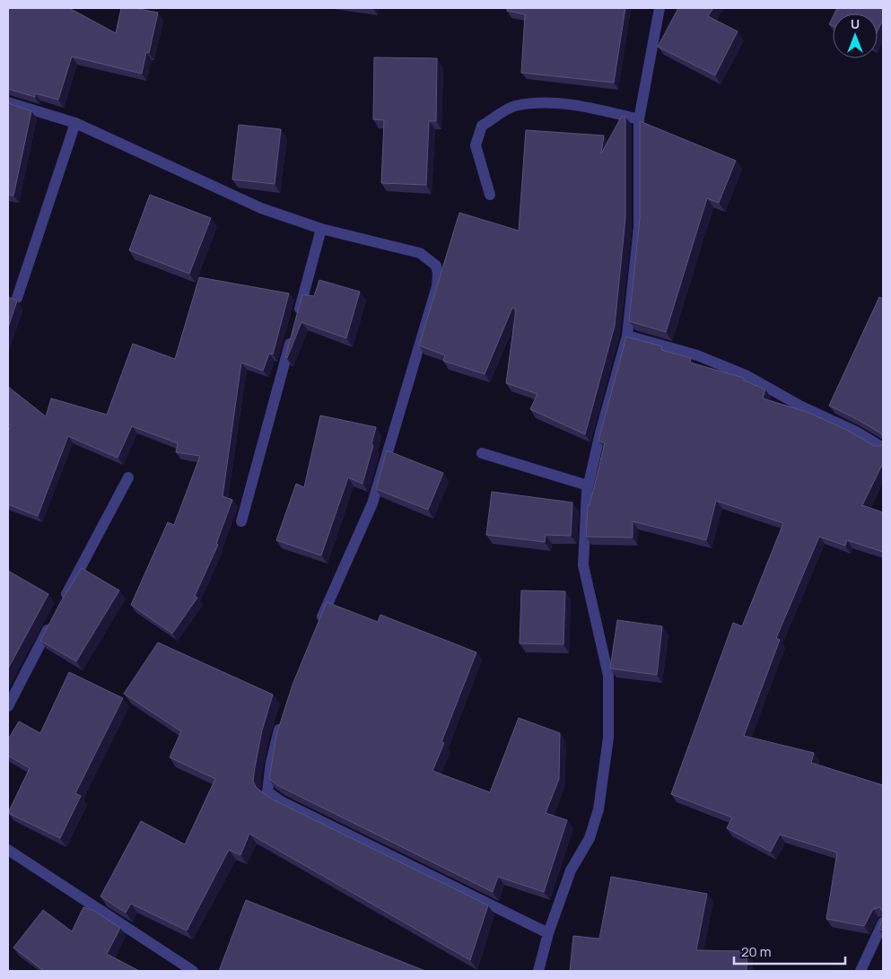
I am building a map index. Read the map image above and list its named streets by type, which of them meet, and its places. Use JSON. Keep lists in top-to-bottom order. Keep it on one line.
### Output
{"scale_bar":"20 m","north":"top"}
